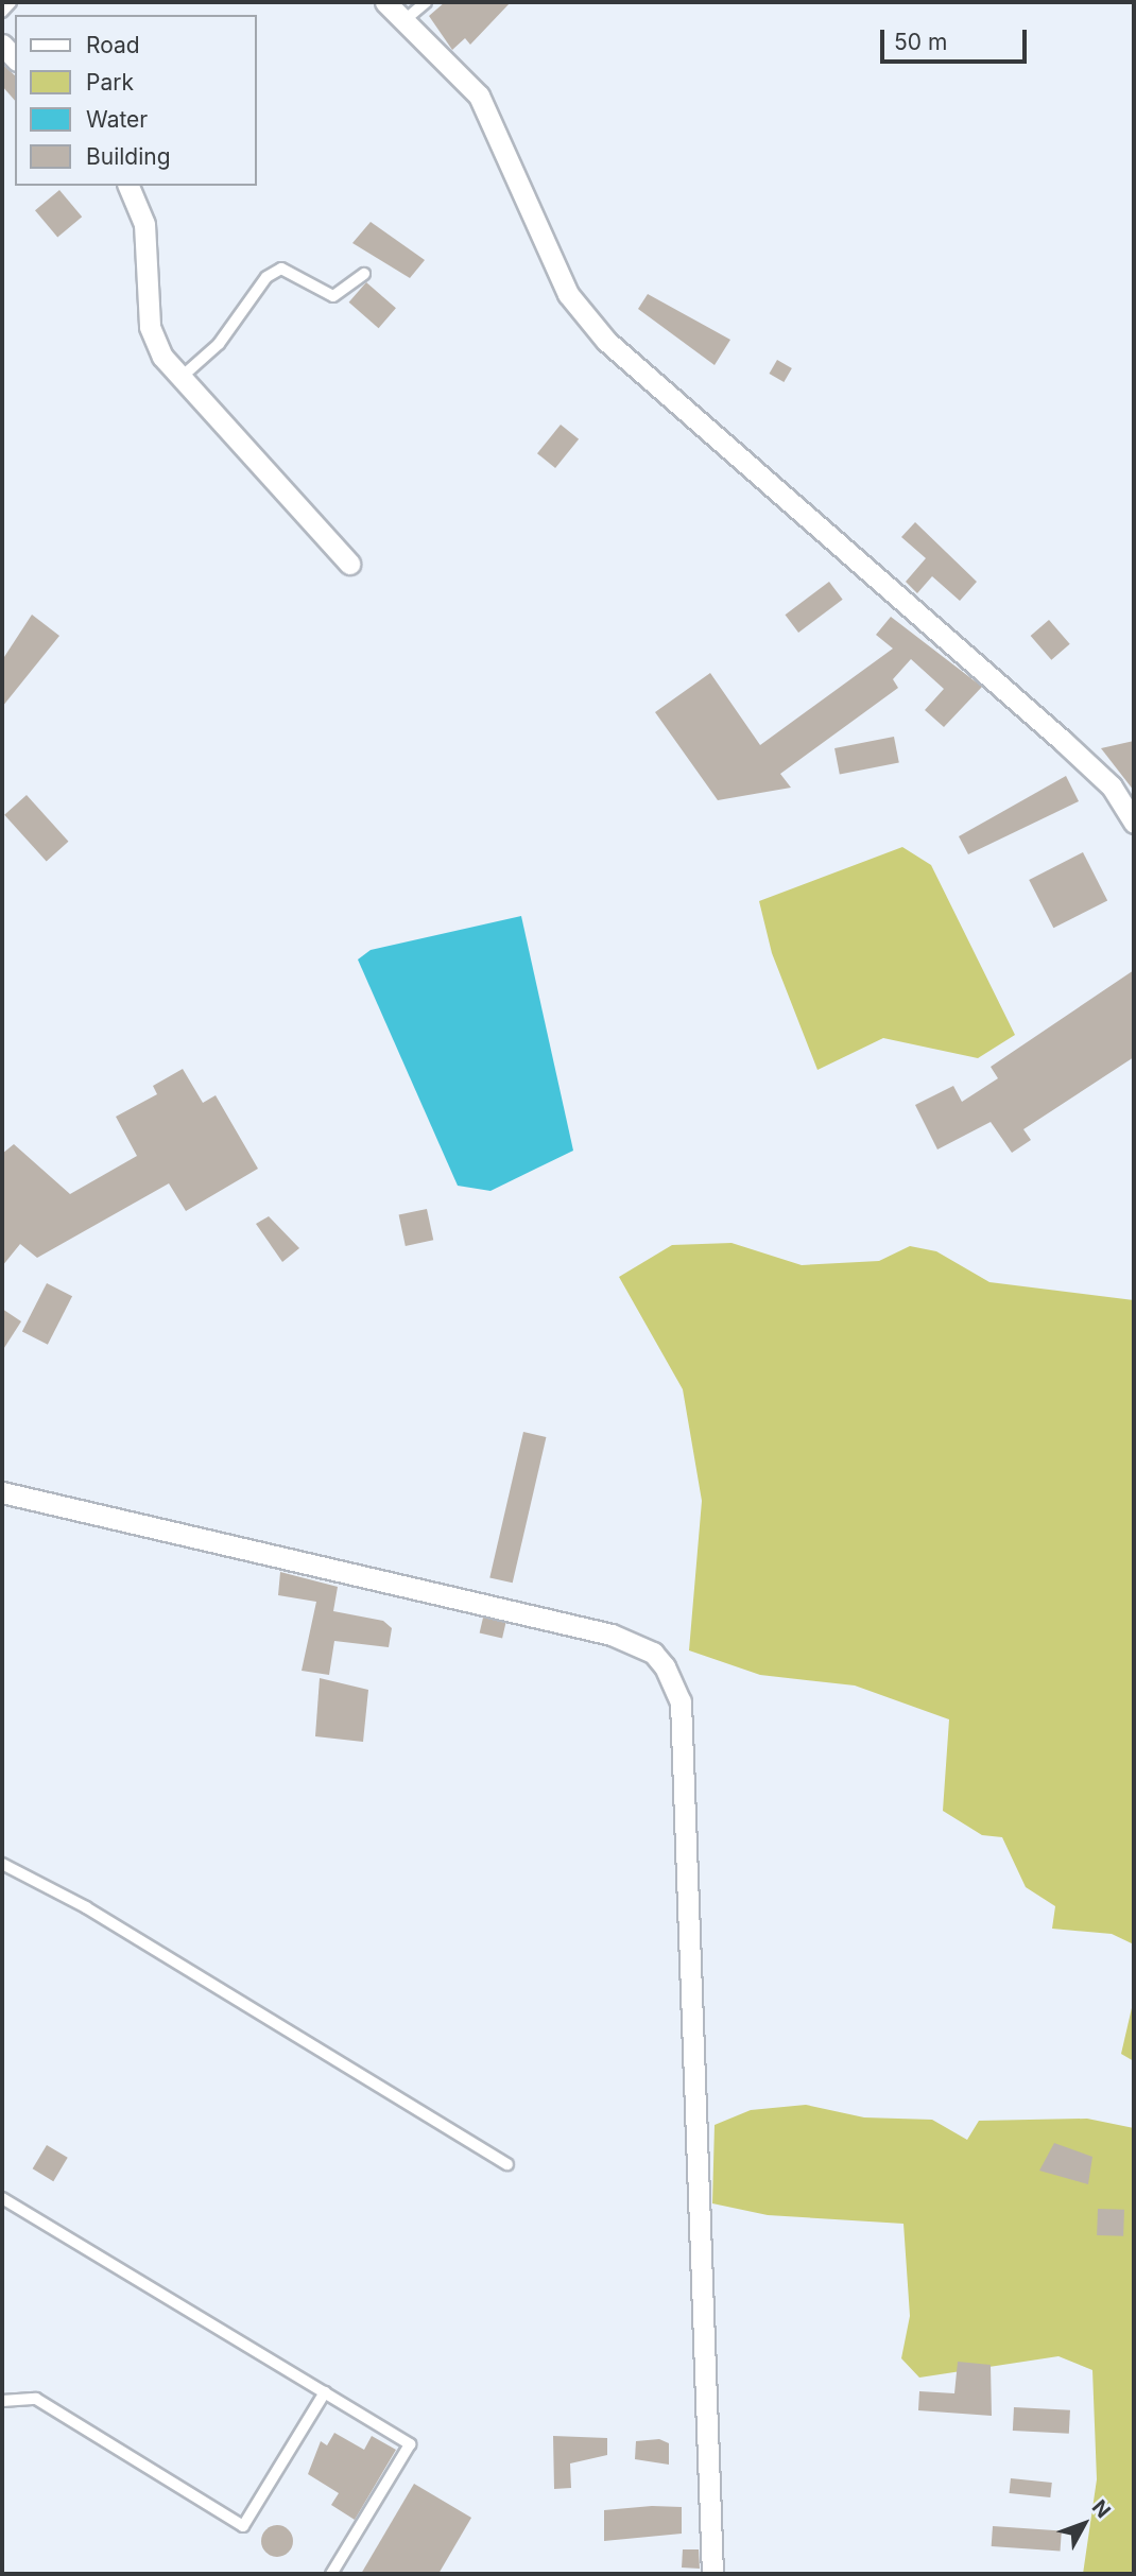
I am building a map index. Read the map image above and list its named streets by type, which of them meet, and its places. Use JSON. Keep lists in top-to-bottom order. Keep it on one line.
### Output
{"legend":["Road","Park","Water","Building"],"scale_bar":"50 m","north":"top right"}
